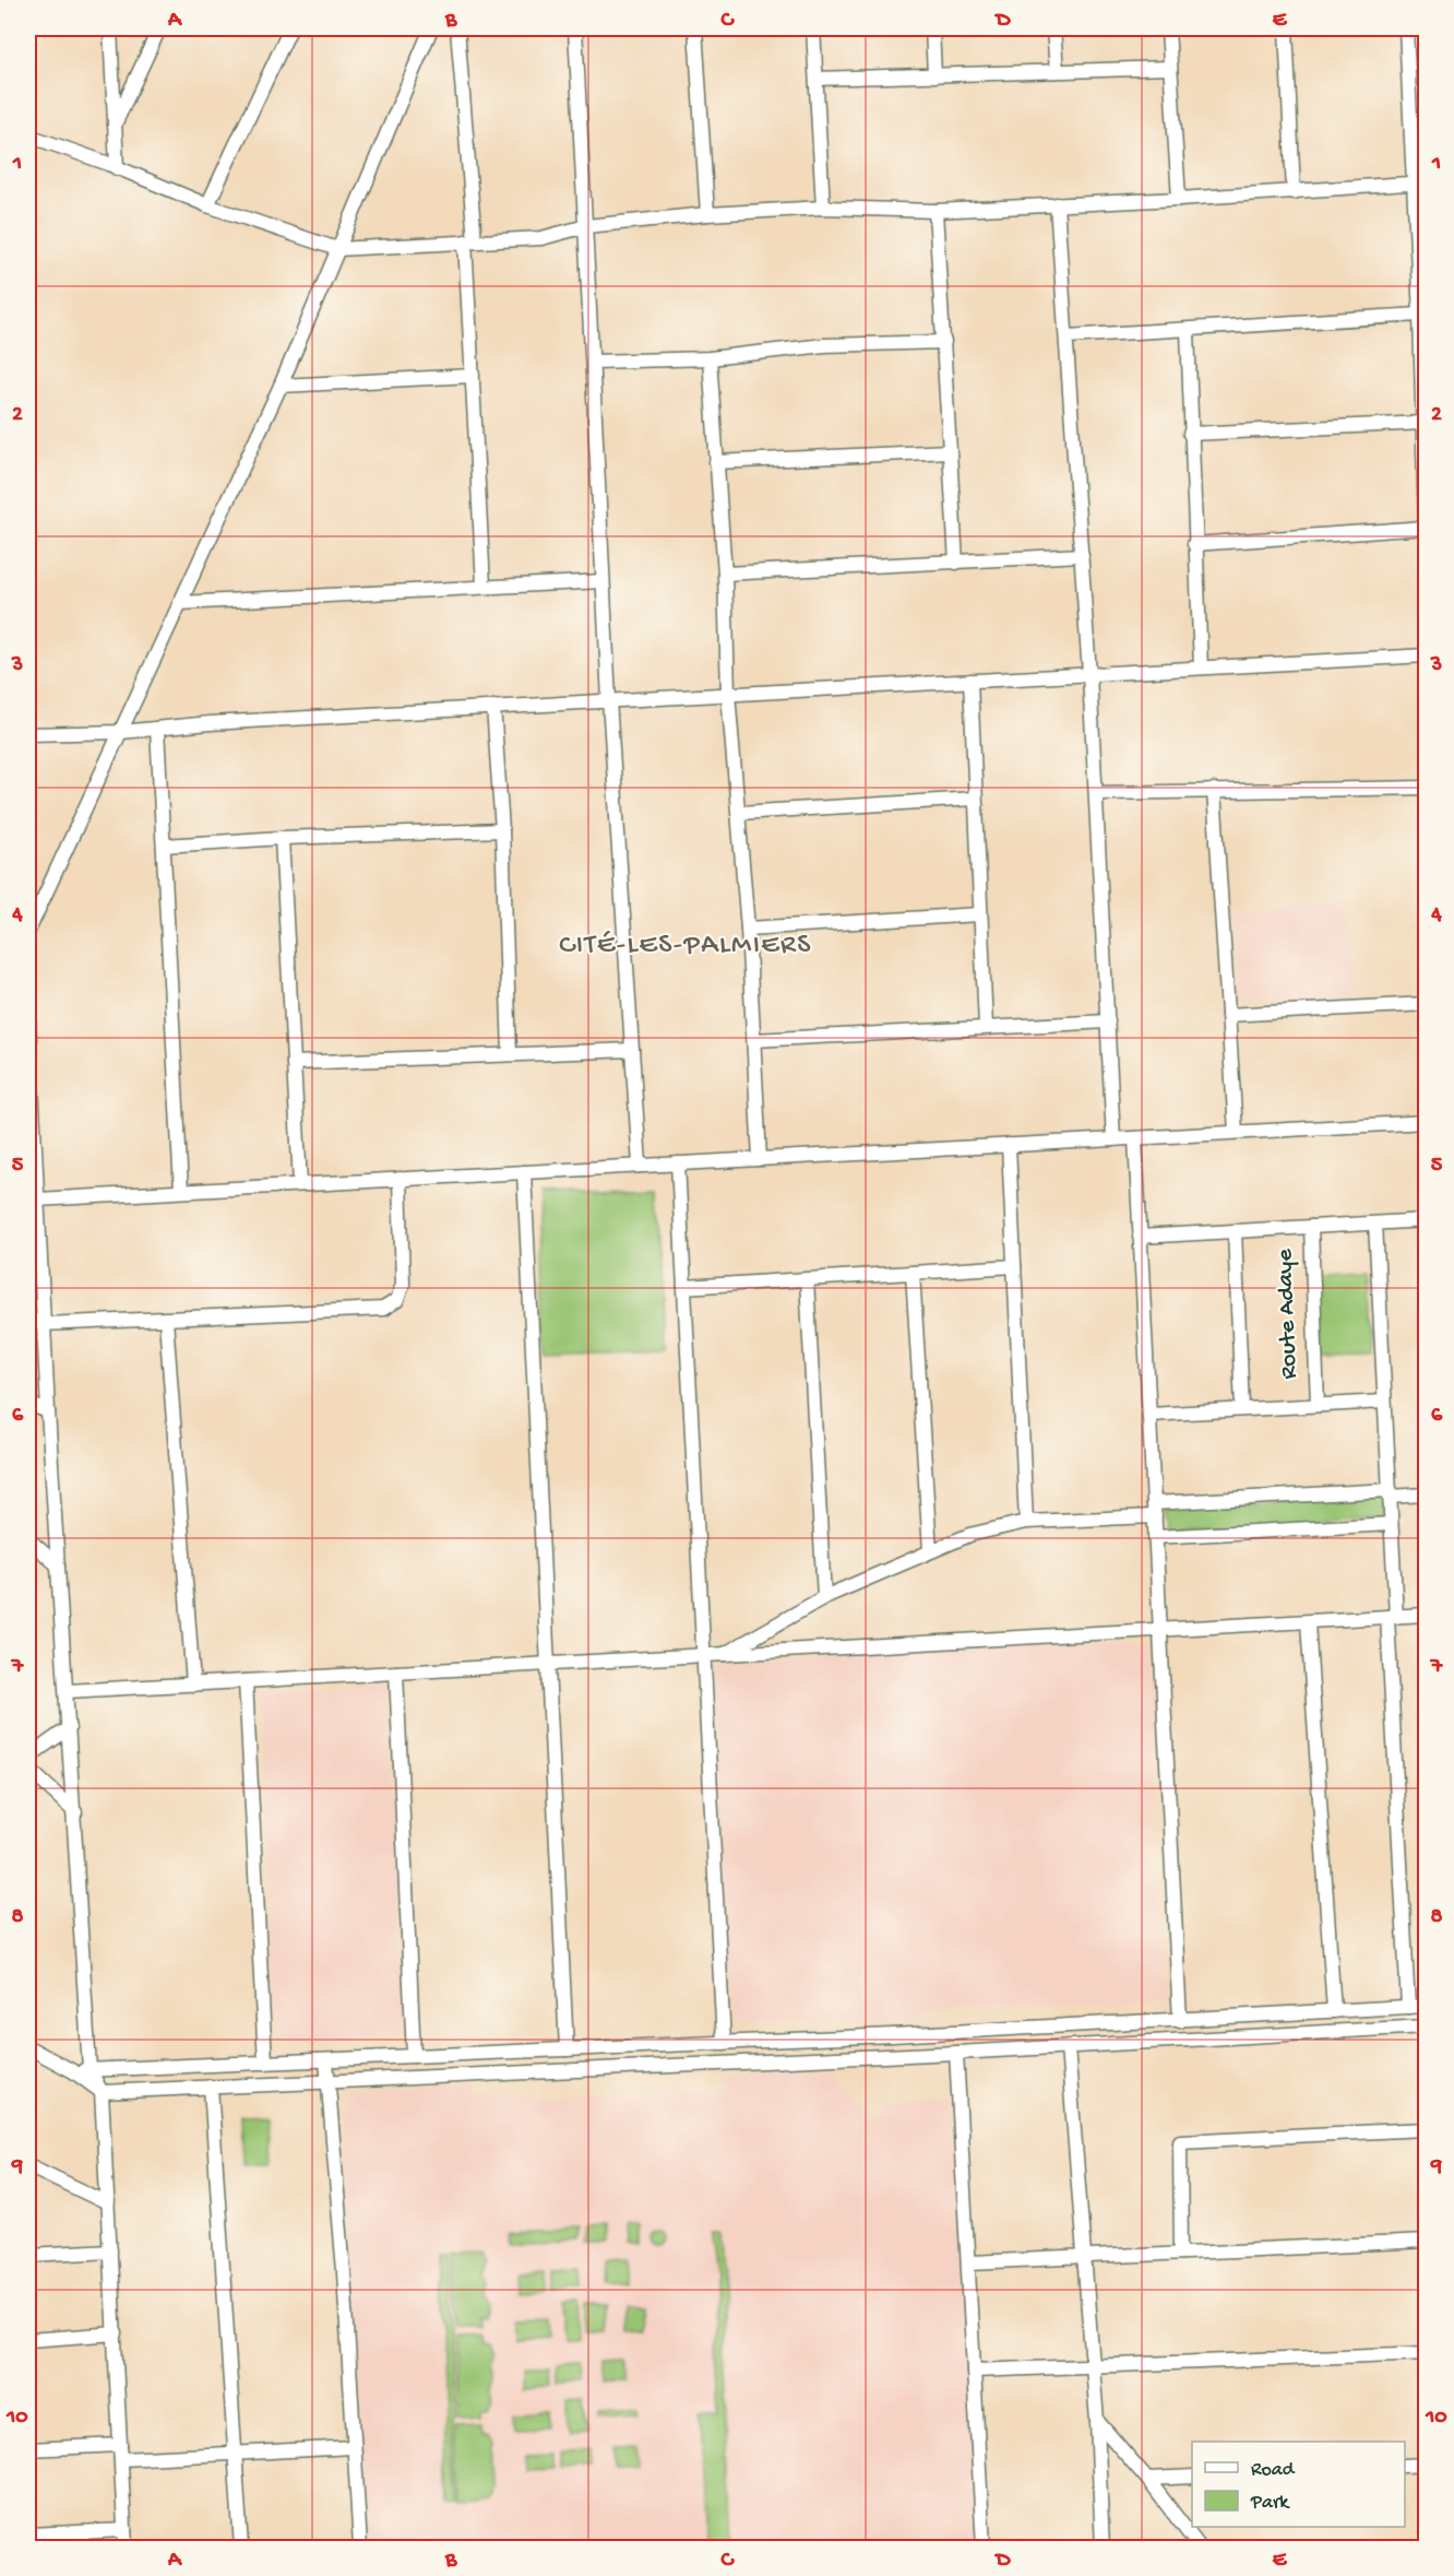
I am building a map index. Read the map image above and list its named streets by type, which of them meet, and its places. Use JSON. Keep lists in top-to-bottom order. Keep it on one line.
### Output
{"districts":["CITÉ-LES-PALMIERS"],"legend":["Road","Park"],"grid":{"columns":["A","B","C","D","E"],"rows":["1","2","3","4","5","6","7","8","9","10"]}}
